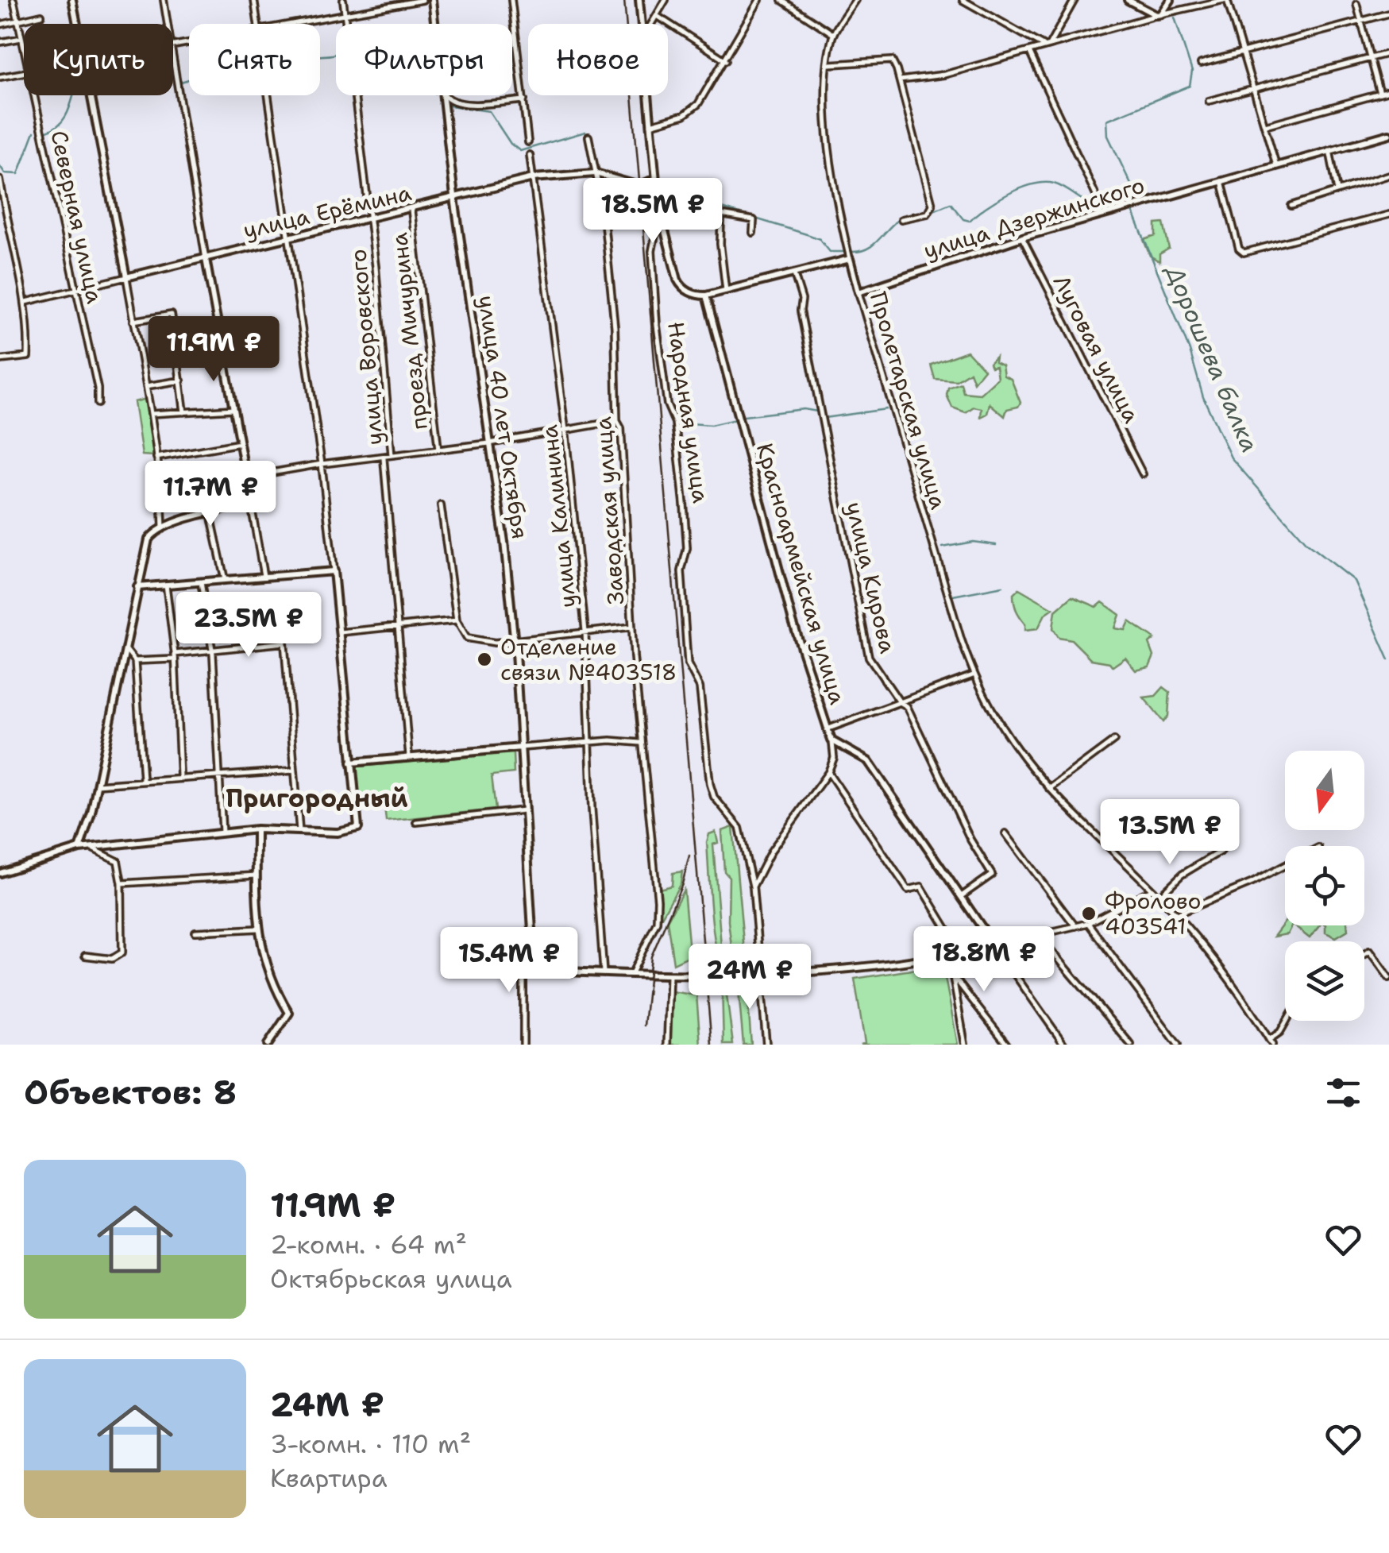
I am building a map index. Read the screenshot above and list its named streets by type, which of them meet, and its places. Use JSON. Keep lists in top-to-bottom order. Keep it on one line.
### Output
{"streets":{"street":["улица Ерёмина","Северная улица","улица Дзержинского","проезд Мичурина","улица Воровского","Луговая улица","Пролетарская улица","Народная улица","улица 40 лет Октября","Заводская улица","улица Калинина","Красноармейская улица","улица Кирова"]},"crossings":[["улица Ерёмина","Северная улица"],["улица Ерёмина","проезд Мичурина"],["улица Ерёмина","улица Воровского"],["улица Ерёмина","Народная улица"],["улица Ерёмина","улица 40 лет Октября"],["улица Ерёмина","Заводская улица"],["улица Ерёмина","улица Калинина"],["улица Дзержинского","Луговая улица"],["улица Дзержинского","Пролетарская улица"],["Народная улица","Красноармейская улица"]],"districts":["Пригородный"],"water":["Дорошева балка"],"places":["Отделение связи №403518","Фролово 403541"],"north":"bottom","page":{"chip":["Купить","Снять","Фильтры","Новое"],"price":["18.5M ₽","11.9M ₽","11.7M ₽","23.5M ₽","13.5M ₽","18.8M ₽","15.4M ₽","24M ₽"],"heading":"Объектов: 8","list":[{"name":"11.9M ₽","note":"2-комн. · 64 m² · Октябрьская улица"},{"name":"24M ₽","note":"3-комн. · 110 m² · Квартира"}]}}
